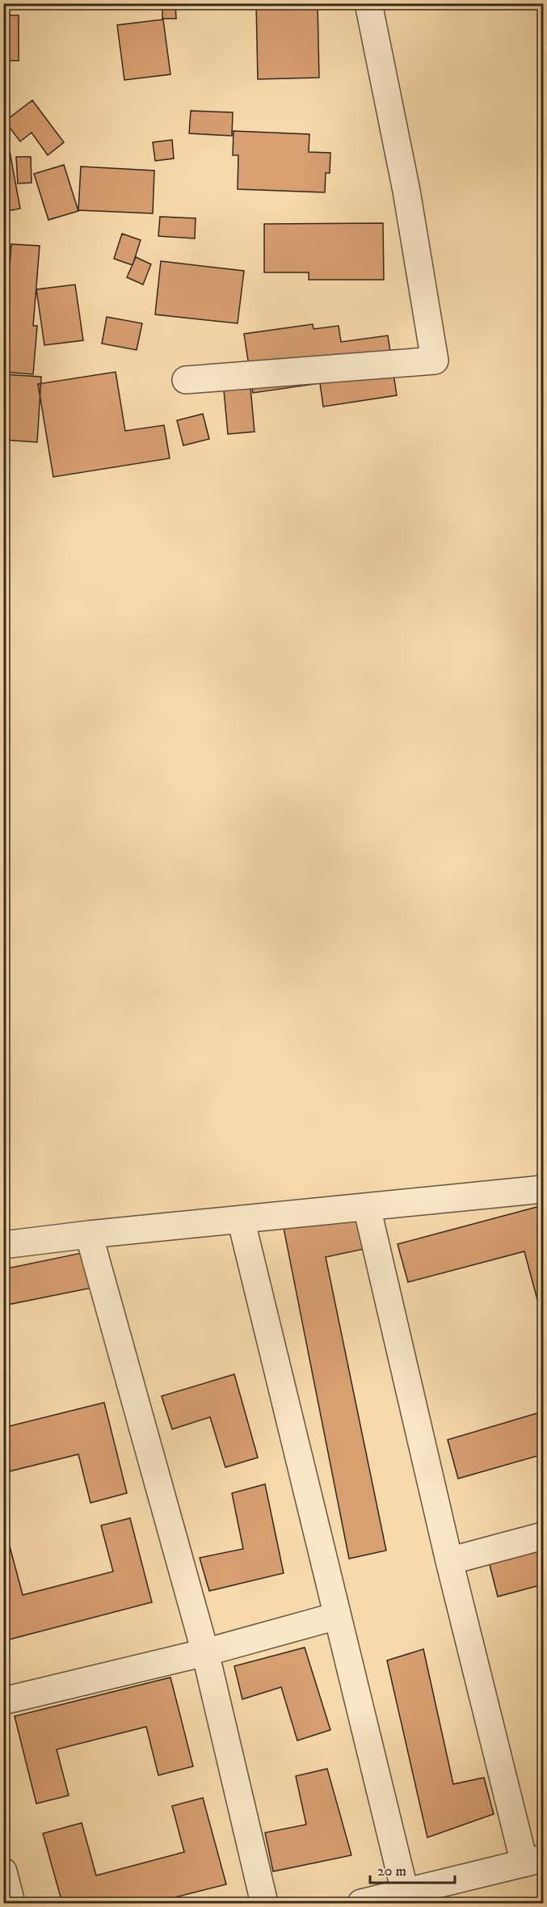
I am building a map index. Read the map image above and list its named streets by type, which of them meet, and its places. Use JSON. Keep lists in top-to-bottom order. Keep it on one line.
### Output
{"scale_bar":"20 m"}
